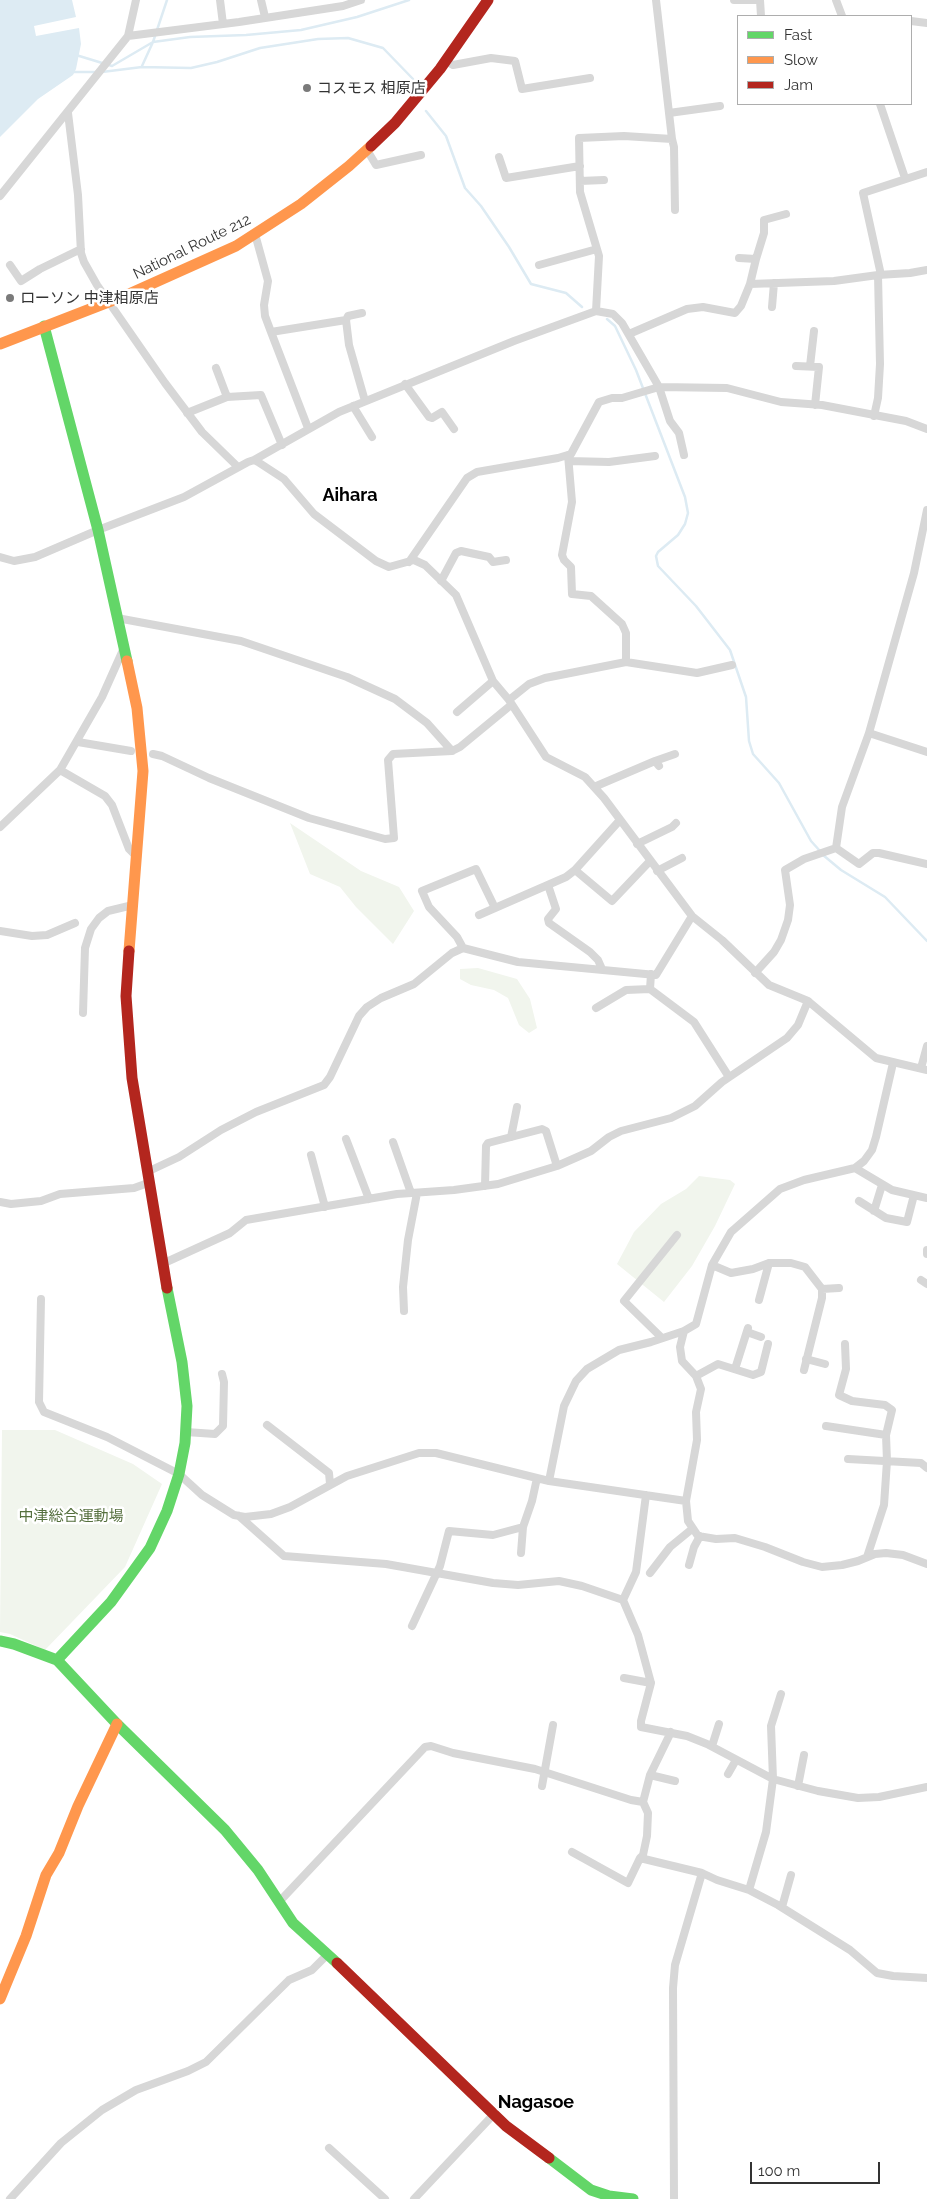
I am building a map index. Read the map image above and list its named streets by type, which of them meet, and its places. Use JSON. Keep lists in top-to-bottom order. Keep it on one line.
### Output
{"streets":{"main road":["National Route 212"]},"districts":["Aihara","Nagasoe"],"parks":["中津総合運動場"],"places":["コスモス 相原店","ローソン 中津相原店"],"legend":["Fast","Slow","Jam"],"scale_bar":"100 m"}
